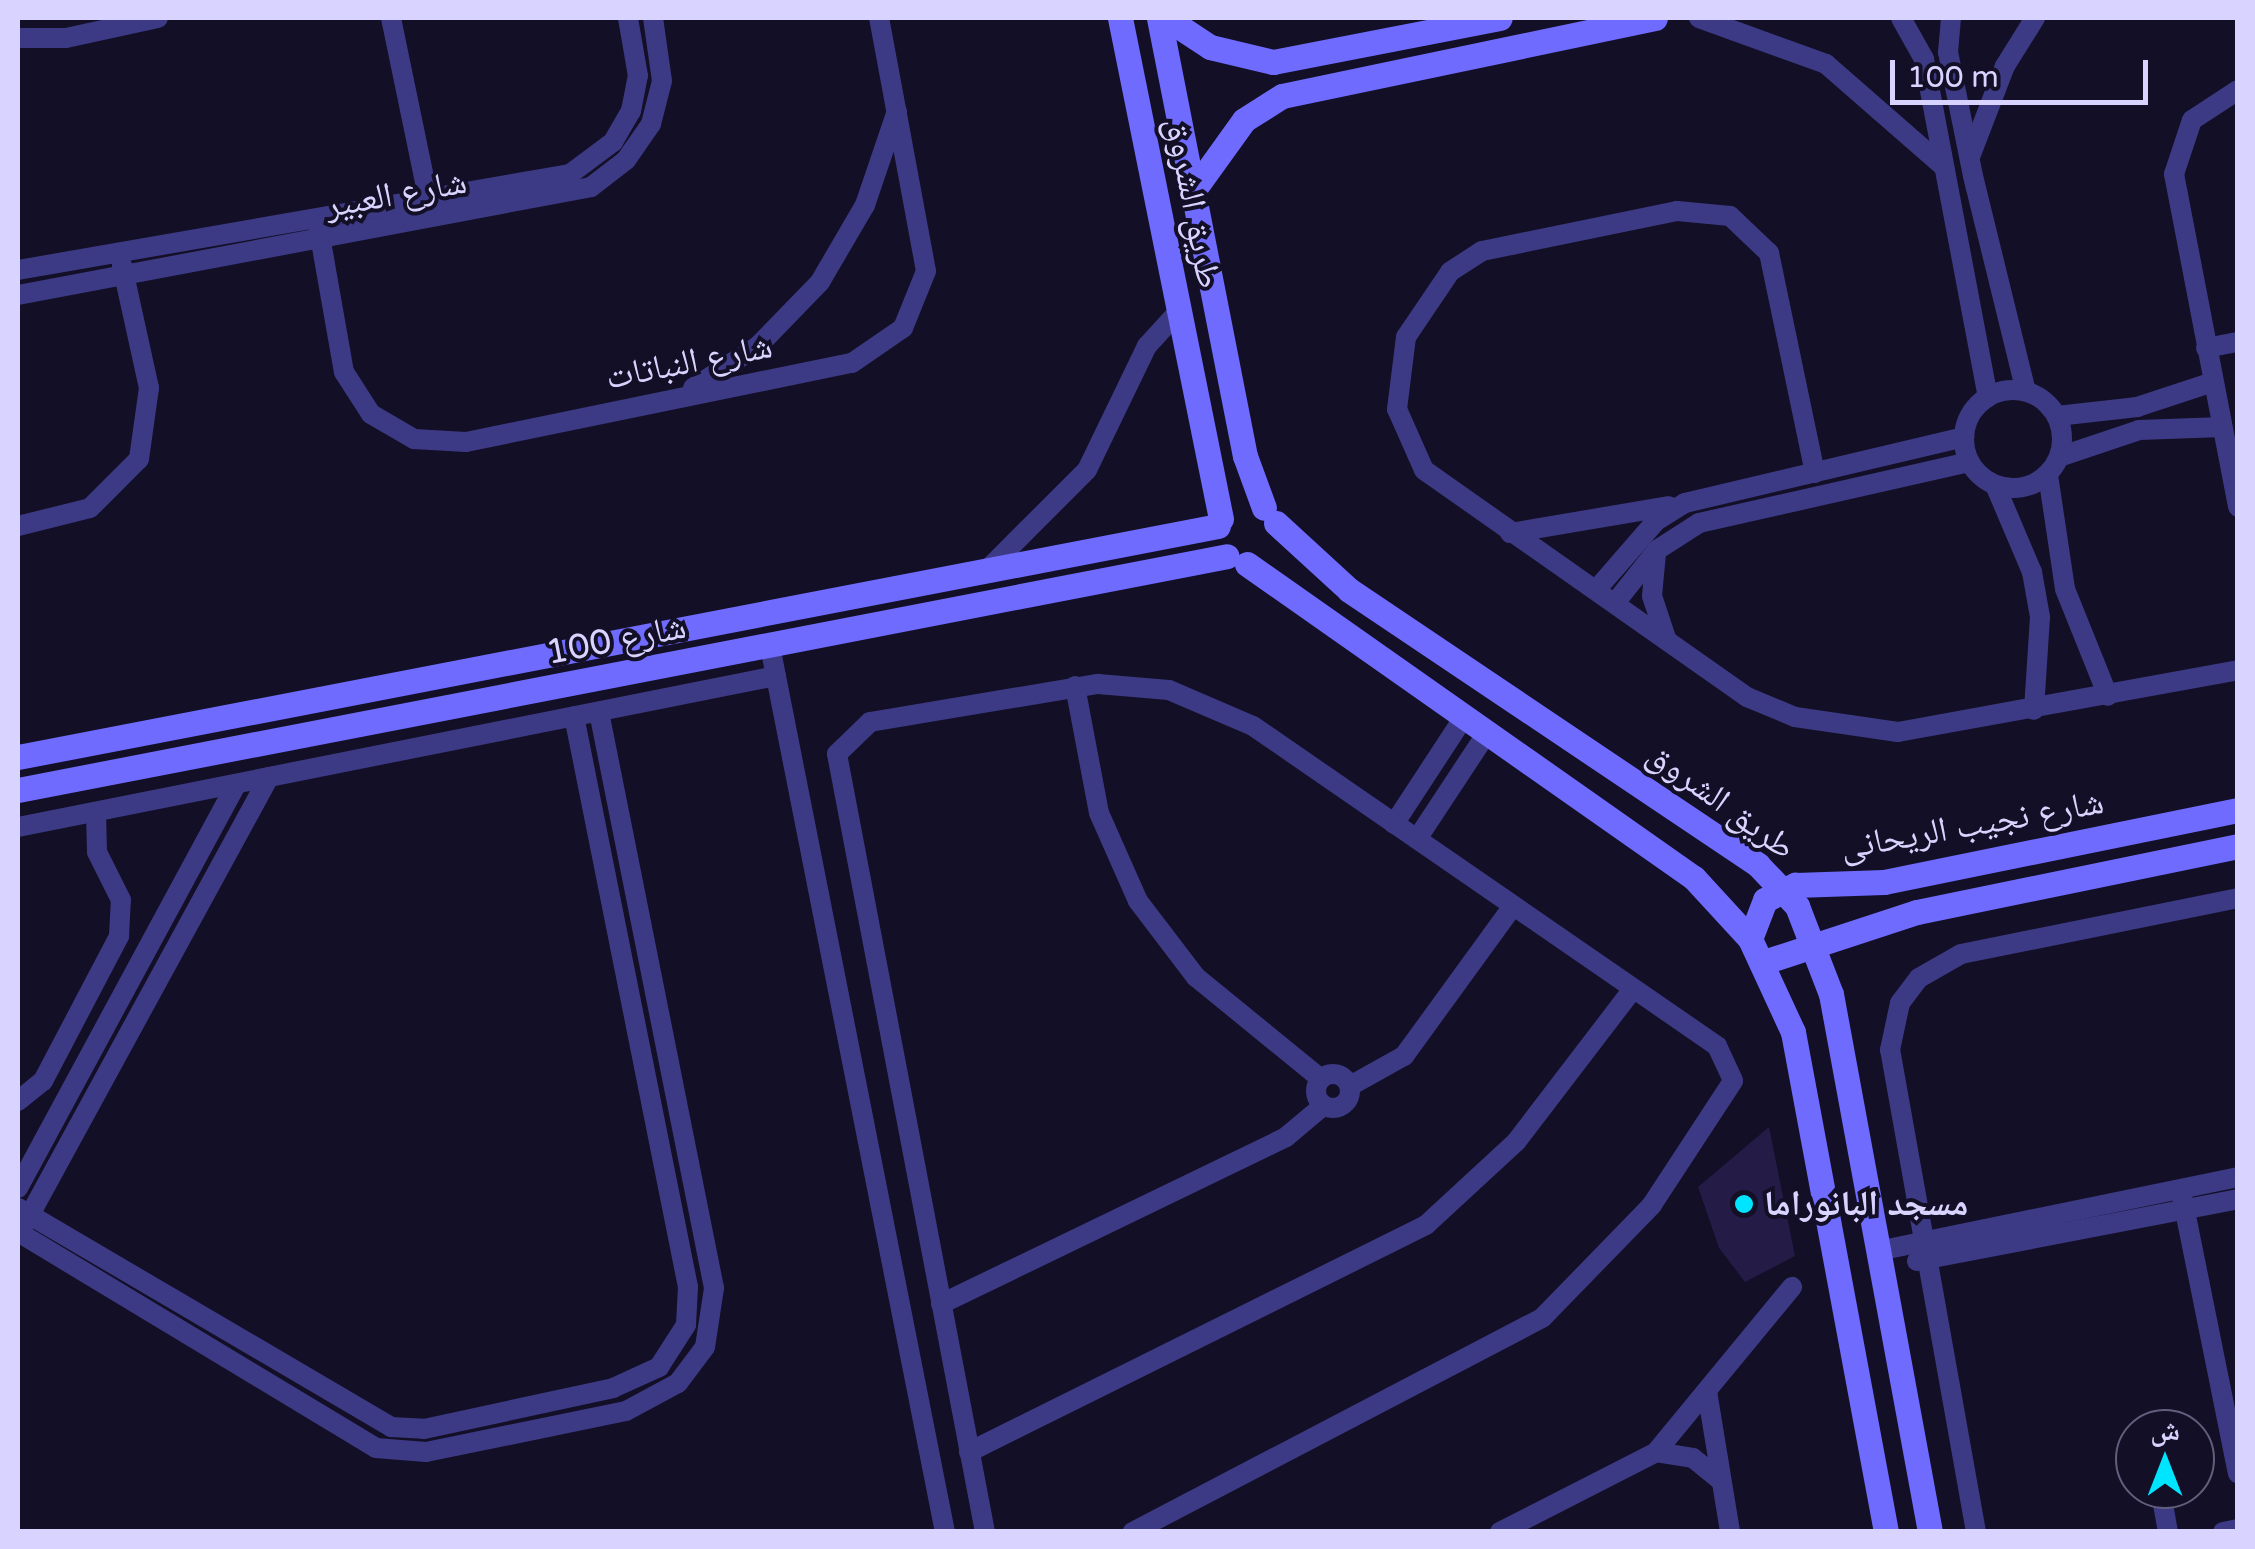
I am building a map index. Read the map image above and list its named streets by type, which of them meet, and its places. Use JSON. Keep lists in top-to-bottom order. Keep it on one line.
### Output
{"streets":{"street":["شارع العبير","طريق الشروق","شارع النباتات","شارع 100","شارع نجيب الريحانى"]},"crossings":[["شارع العبير","شارع النباتات"],["طريق الشروق","شارع 100"],["طريق الشروق","شارع نجيب الريحانى"]],"places":["مسجد البانوراما"],"scale_bar":"100 m","north":"top"}
